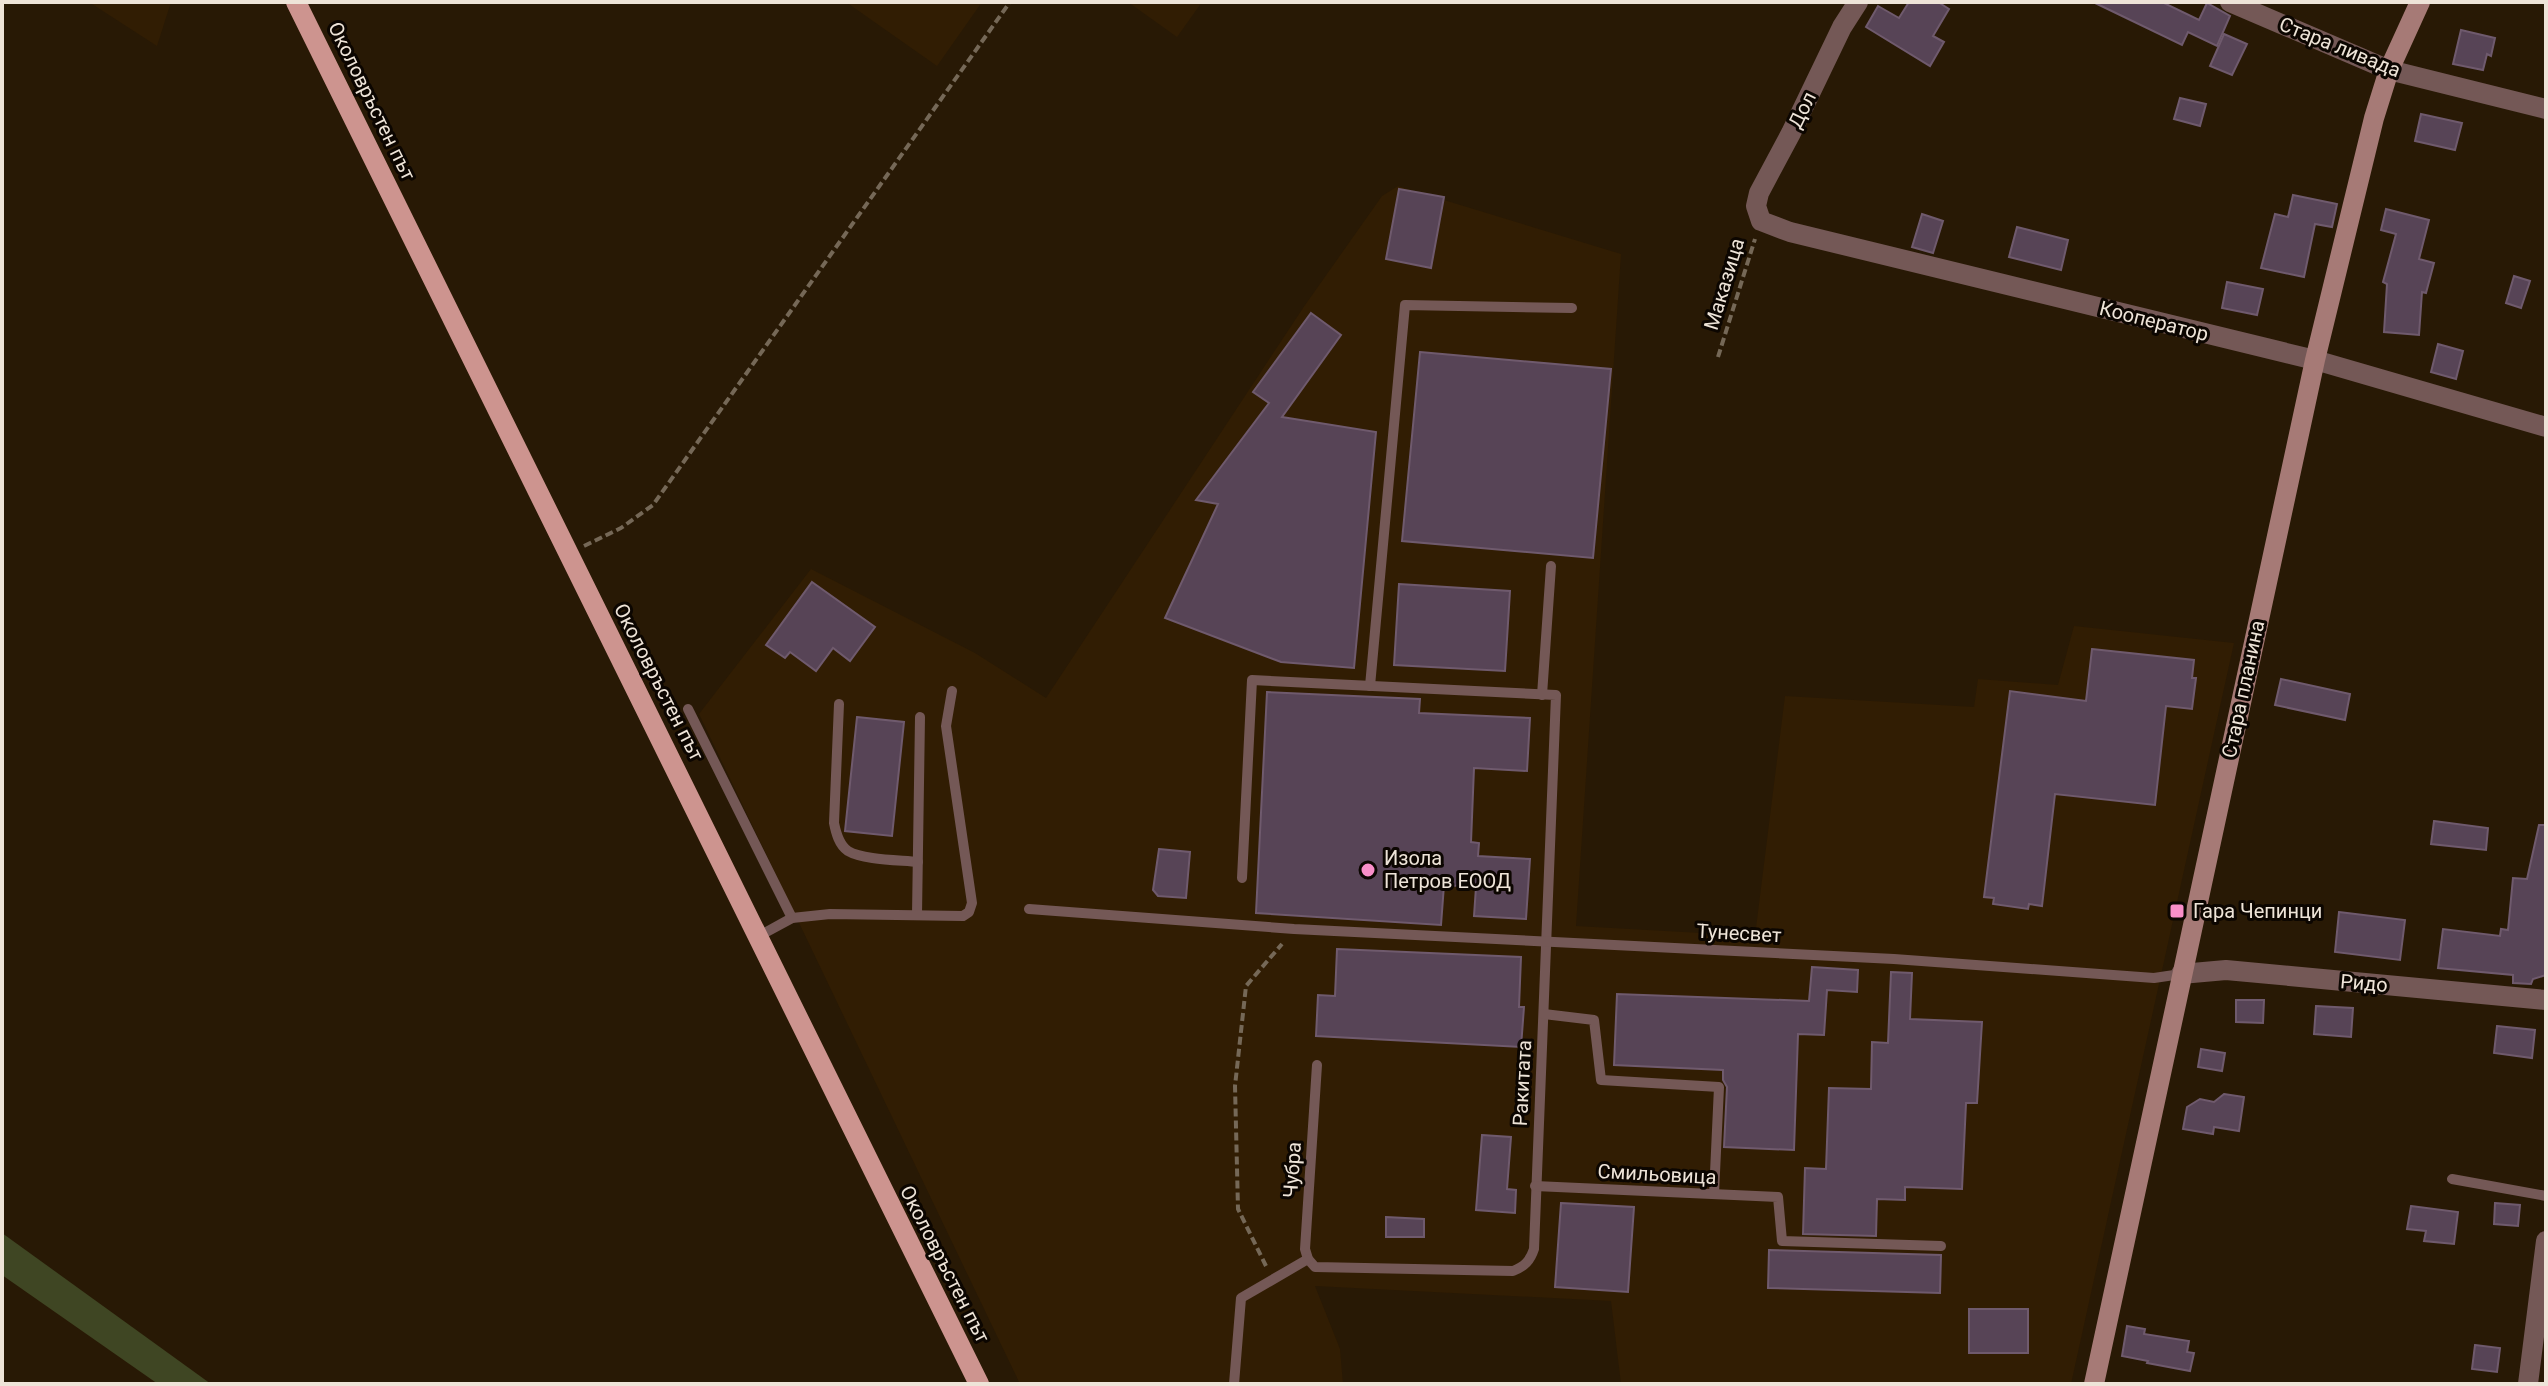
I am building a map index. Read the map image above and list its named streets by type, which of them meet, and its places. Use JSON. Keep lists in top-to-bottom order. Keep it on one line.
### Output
{"streets":{"main road":["Околовръстен път"],"street":["Стара ливада","Дол","Кооператор","Стара планина","Ридо"],"lane":["Тунесвет","Ракитата","Чубра","Смильовица"],"path":["Маказица"]},"crossings":[["Стара ливада","Стара планина"],["Дол","Маказица"],["Дол","Кооператор"],["Маказица","Кооператор"],["Кооператор","Стара планина"],["Стара планина","Тунесвет"],["Стара планина","Ридо"],["Тунесвет","Ридо"],["Тунесвет","Ракитата"],["Ракитата","Чубра"],["Ракитата","Смильовица"]],"places":{"other":["Изола Петров ЕООД"],"transit":["Гара Чепинци"]}}
